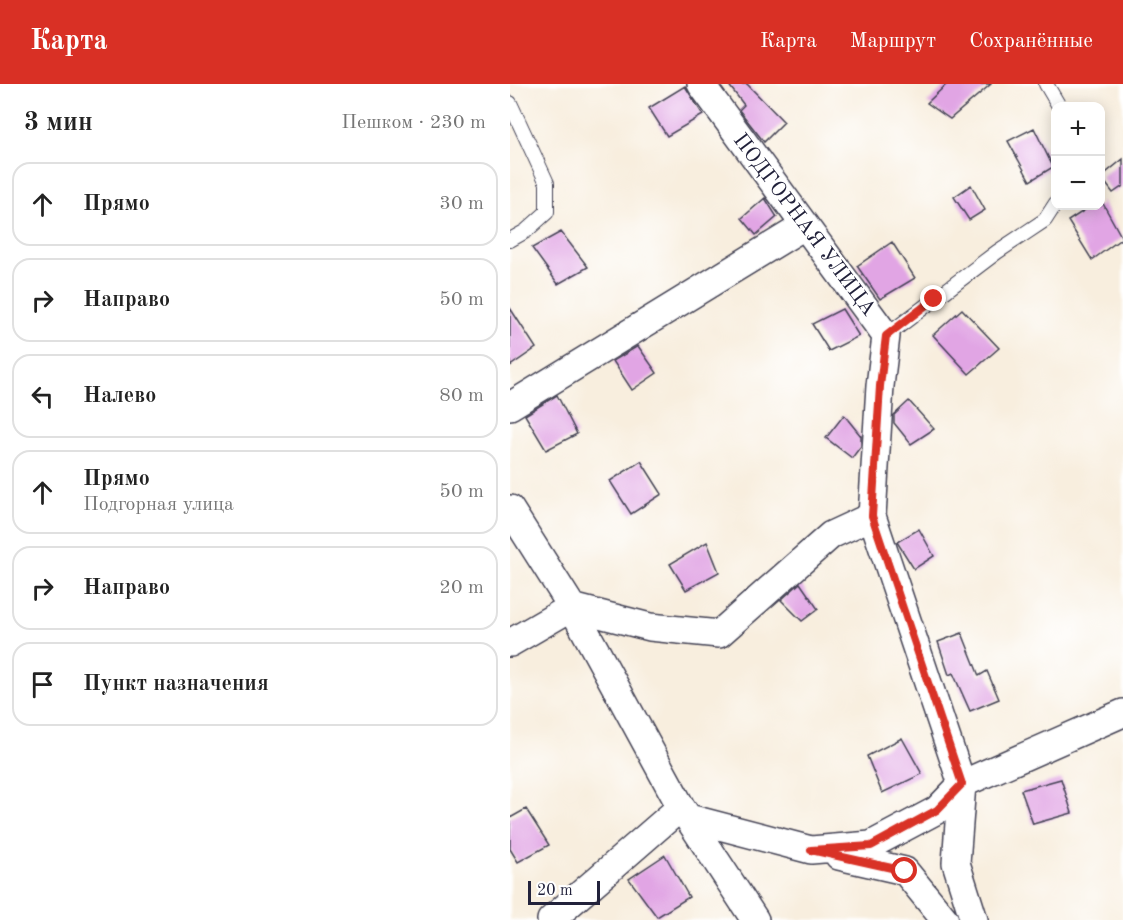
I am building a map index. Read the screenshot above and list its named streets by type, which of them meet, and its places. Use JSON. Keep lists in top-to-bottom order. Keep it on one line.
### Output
{"streets":{"street":["ПОДГОРНАЯ УЛИЦА"]},"scale_bar":"20 m","page":{"header":"Карта","nav":["Карта","Маршрут","Сохранённые"],"heading":["3 мин","Пешком · 230 m"],"map_buttons":["+","−"],"list":[["Прямо","30 m"],["Направо","50 m"],["Налево","80 m"],["Прямо","Подгорная улица","50 m"],["Направо","20 m"],"Пункт назначения"],"scale":"20 m"}}
